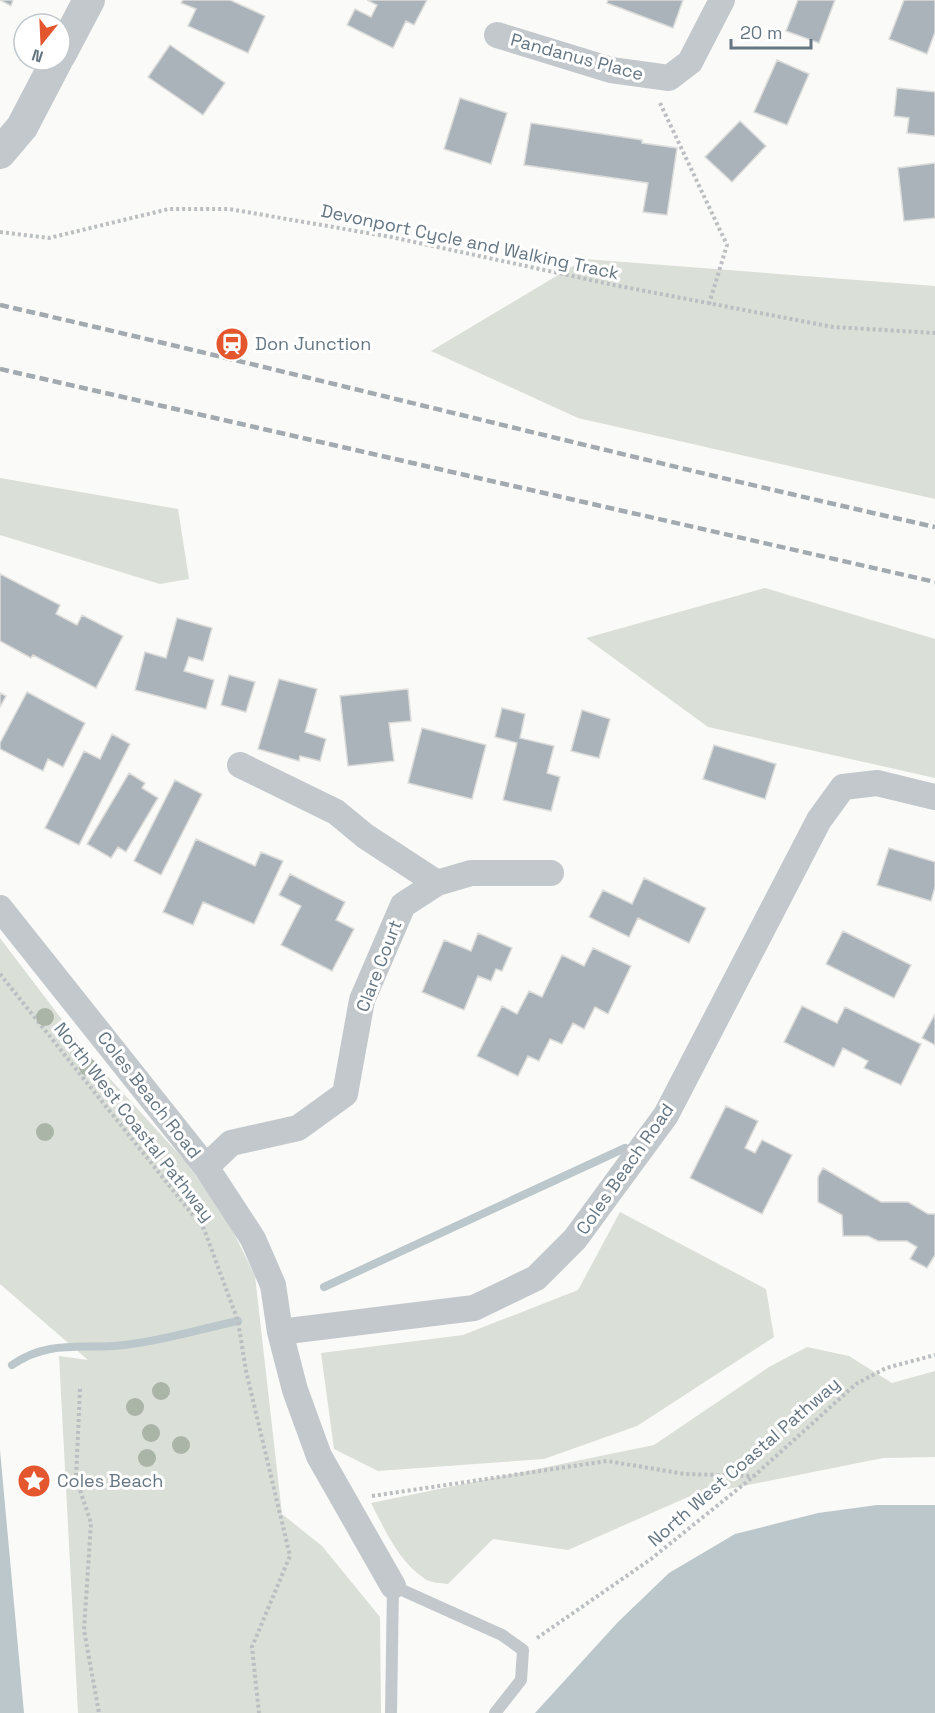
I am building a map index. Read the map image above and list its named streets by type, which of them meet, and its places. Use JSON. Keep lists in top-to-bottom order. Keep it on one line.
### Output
{"streets":{"street":["Pandanus Place","Clare Court","Coles Beach Road"],"path":["Devonport Cycle and Walking Track","North West Coastal Pathway"]},"crossings":[["Clare Court","Coles Beach Road"]],"places":{"station":["Don Junction"],"place":["Coles Beach"]},"scale_bar":"20 m","north":"bottom"}
